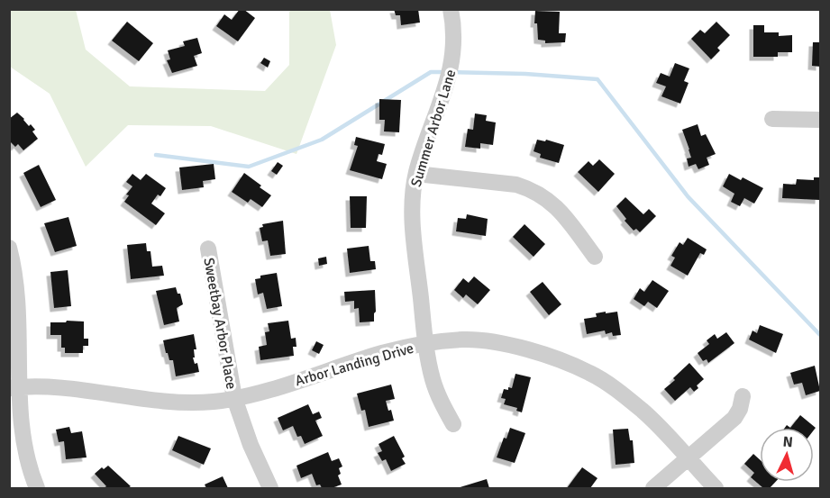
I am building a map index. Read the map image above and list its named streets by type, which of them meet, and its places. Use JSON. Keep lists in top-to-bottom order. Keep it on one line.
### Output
{"streets":{"street":["Summer Arbor Lane","Sweetbay Arbor Place","Arbor Landing Drive"]},"crossings":[["Summer Arbor Lane","Arbor Landing Drive"],["Sweetbay Arbor Place","Arbor Landing Drive"]],"north":"top"}
